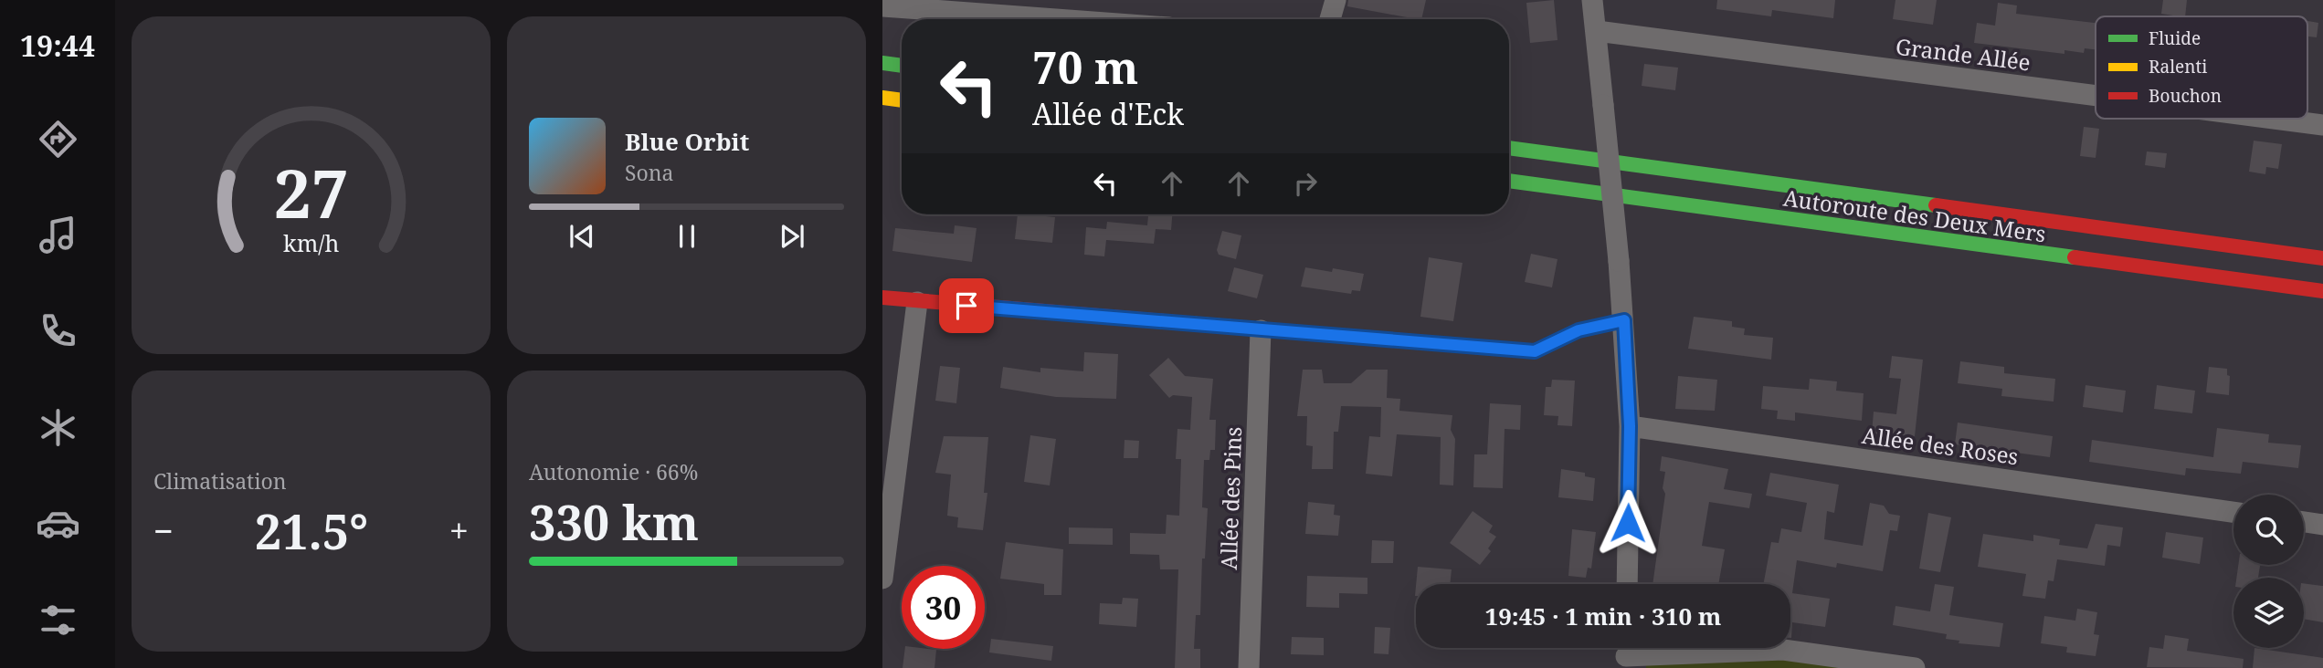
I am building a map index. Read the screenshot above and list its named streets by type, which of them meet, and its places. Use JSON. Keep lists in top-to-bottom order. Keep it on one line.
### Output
{"streets":{"main road":["Autoroute des Deux Mers"],"street":["Grande Allée","Allée des Roses","Allée des Pins"]},"legend":["Fluide","Ralenti","Bouchon"],"page":{"tabs":"19:44","turn":["70 m","Allée d'Eck"],"song":["Blue Orbit","Sona"],"tile":["Climatisation",["Autonomie · 66%","330 km"]],"heat":["−","21.5°","+"],"limit":"30","trip":"19:45 · 1 min · 310 m","gauge":["27","km/h"]}}
